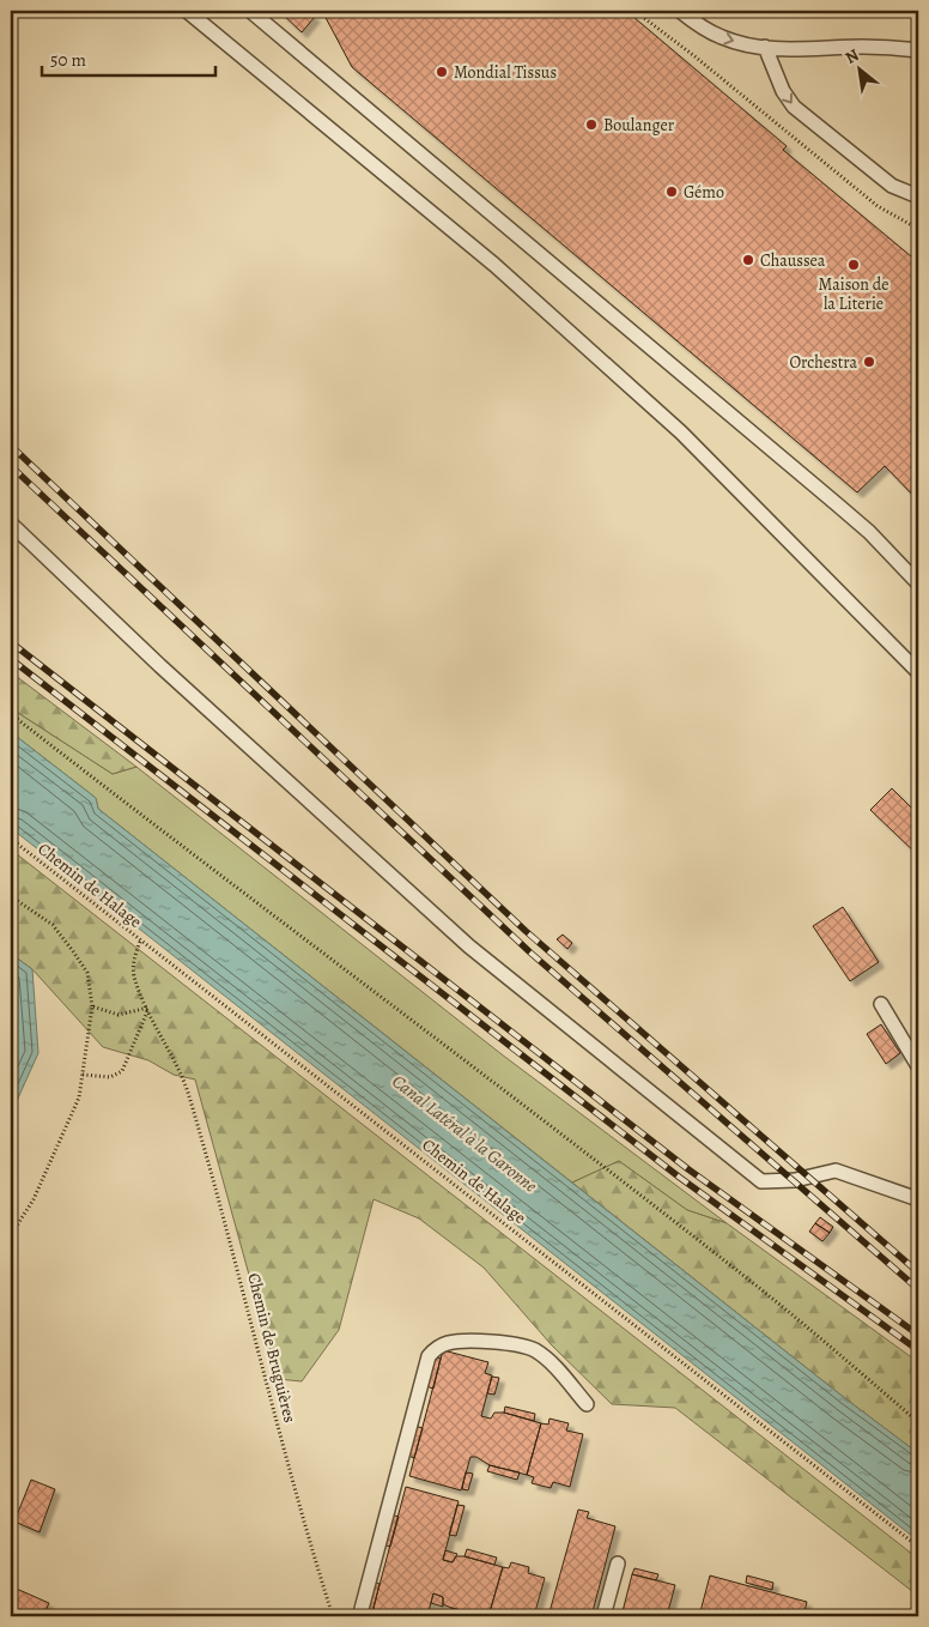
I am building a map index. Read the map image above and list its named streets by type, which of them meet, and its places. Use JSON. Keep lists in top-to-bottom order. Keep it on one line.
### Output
{"streets":{"path":["Chemin de Halage","Chemin de Bruguières"]},"crossings":[["Chemin de Halage","Chemin de Bruguières"]],"water":["Canal Latéral à la Garonne"],"places":["Mondial Tissus","Boulanger","Gémo","Chaussea","Maison de la Literie","Orchestra"],"scale_bar":"50 m","north":"top left"}
